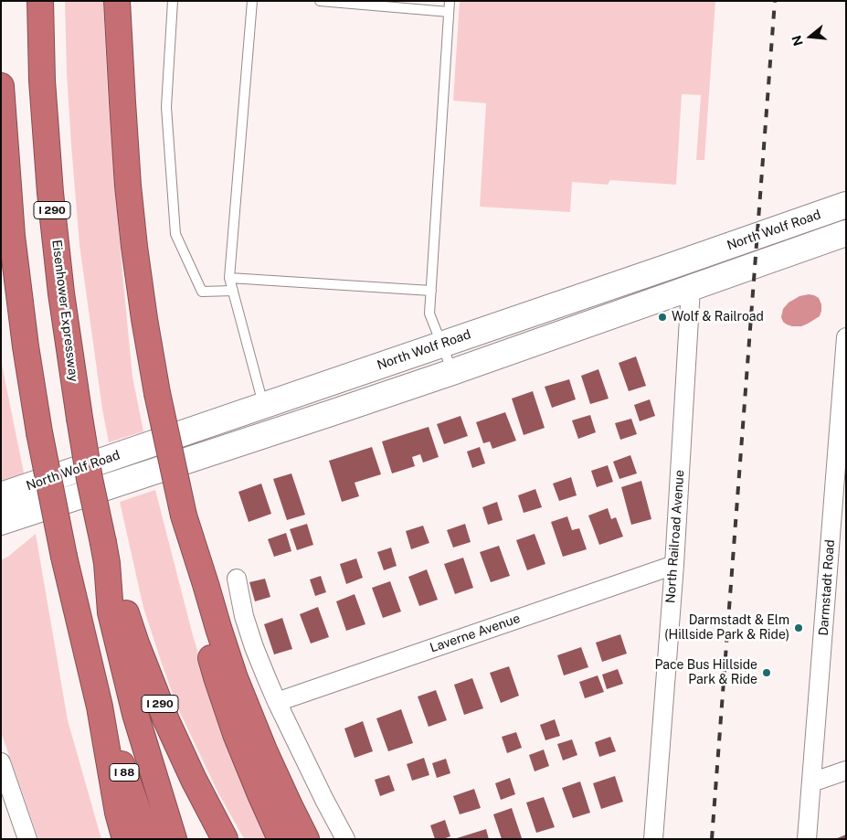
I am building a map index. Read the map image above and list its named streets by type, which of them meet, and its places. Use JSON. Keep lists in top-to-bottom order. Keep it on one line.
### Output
{"streets":{"highway":["I 290","Eisenhower Expressway","I 88"],"main road":["North Wolf Road"],"street":["North Railroad Avenue","Darmstadt Road","Laverne Avenue"]},"crossings":[["I 290","Eisenhower Expressway"],["I 290","I 88"],["North Wolf Road","North Railroad Avenue"],["Eisenhower Expressway","I 88"],["North Railroad Avenue","Laverne Avenue"]],"places":["Wolf & Railroad","Darmstadt & Elm (Hillside Park & Ride)","Pace Bus Hillside Park & Ride"],"north":"left"}
